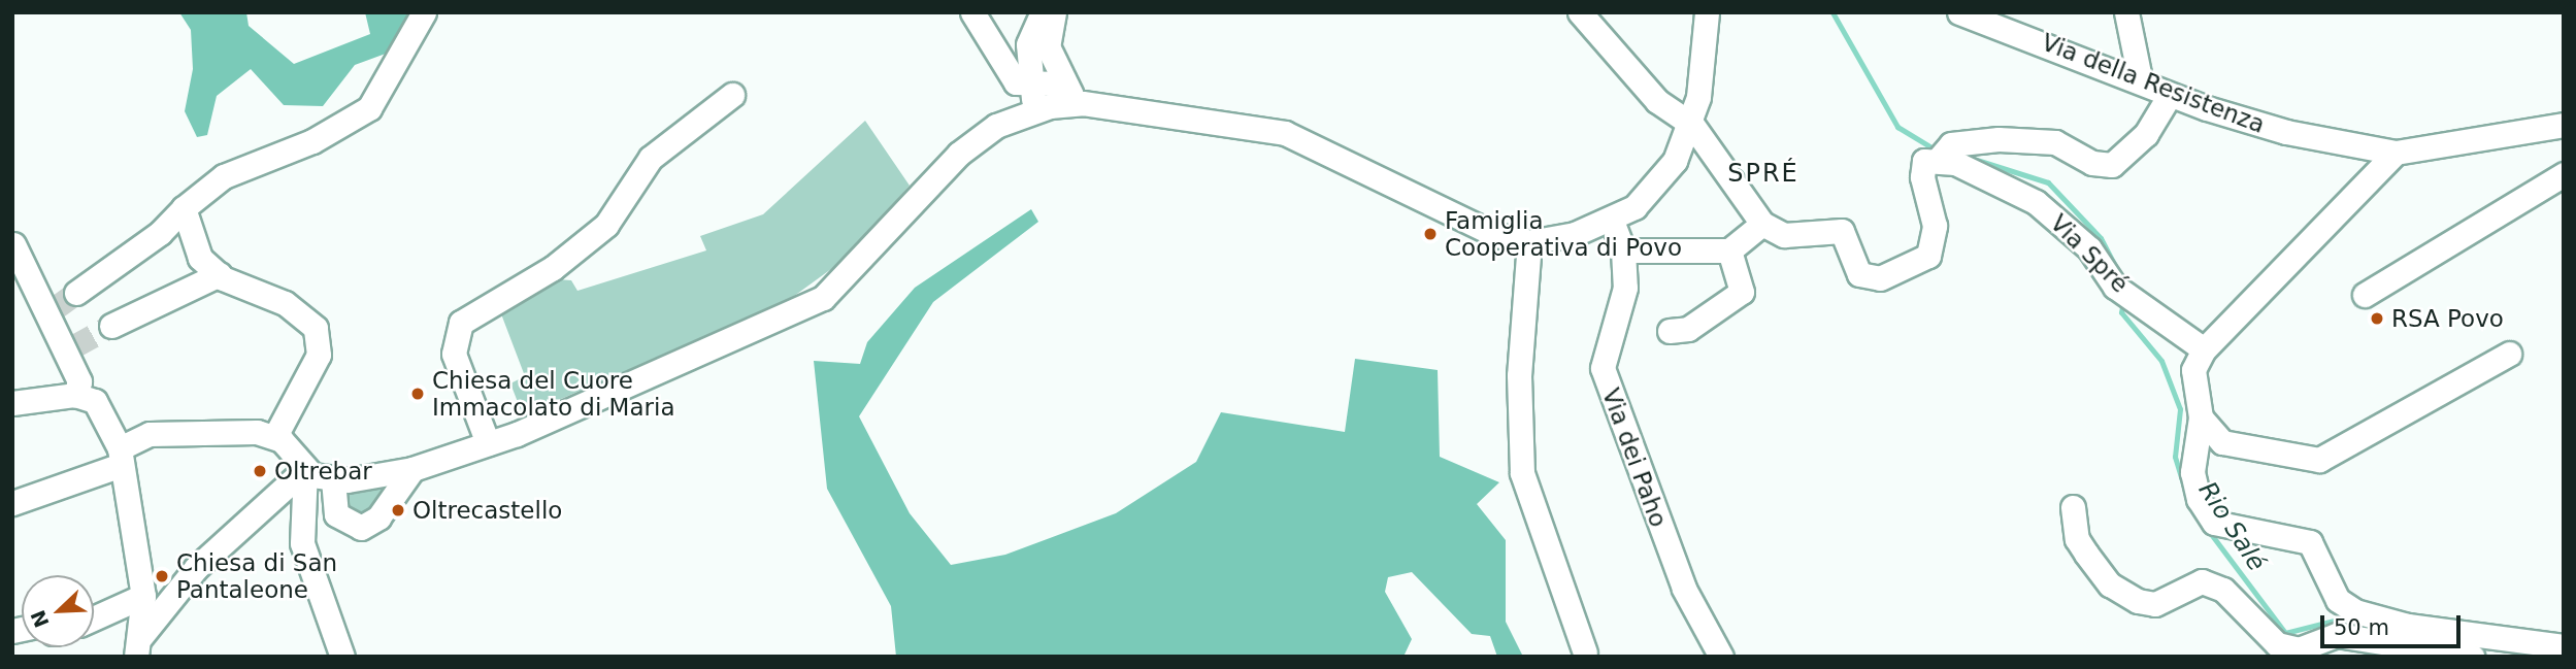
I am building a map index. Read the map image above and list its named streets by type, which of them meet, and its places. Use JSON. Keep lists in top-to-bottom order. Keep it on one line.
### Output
{"streets":{"street":["Via della Resistenza","Via Spré","Via dei Paho"]},"districts":["SPRÉ"],"water":["Rio Salé"],"places":["Famiglia Cooperativa di Povo","RSA Povo","Chiesa del Cuore Immacolato di Maria","Oltrebar","Oltrecastello","Chiesa di San Pantaleone"],"scale_bar":"50 m","north":"bottom left"}
